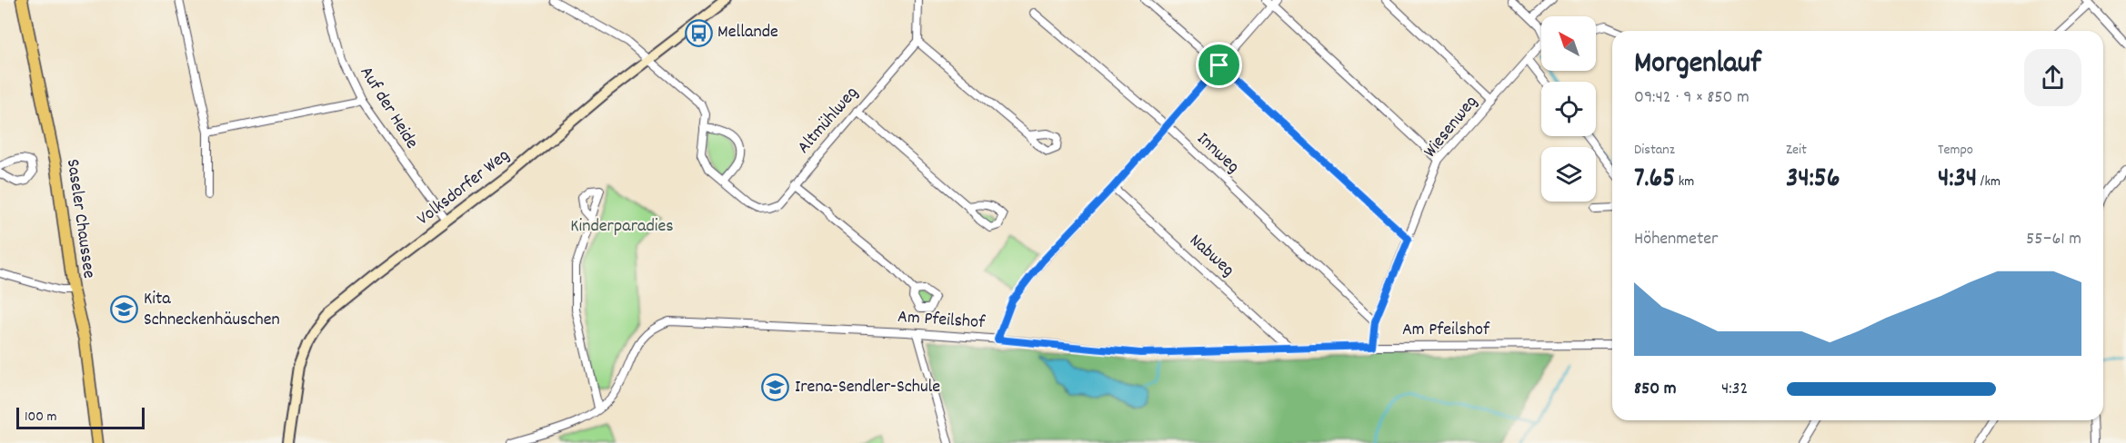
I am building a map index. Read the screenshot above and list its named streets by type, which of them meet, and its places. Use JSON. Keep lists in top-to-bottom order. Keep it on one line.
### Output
{"streets":{"main road":["Saseler Chaussee"],"street":["Auf der Heide","Altmühlweg","Wiesenweg","Innweg","Volksdorfer Weg","Nabweg","Am Pfeilshof"]},"crossings":[["Auf der Heide","Volksdorfer Weg"],["Altmühlweg","Volksdorfer Weg"],["Wiesenweg","Innweg"],["Wiesenweg","Am Pfeilshof"],["Nabweg","Am Pfeilshof"]],"parks":["Kinderparadies"],"places":{"bus stop":["Mellande"],"school or university":["Kita Schneckenhäuschen","Irena-Sendler-Schule"]},"scale_bar":"100 m","north":"top left","page":{"heading":["Morgenlauf","09:42 · 9 × 850 m"],"stats":[["Distanz","7.65 km"],["Zeit","34:56"],["Tempo","4:34 /km"]],"chart":["Höhenmeter","55–61 m"],"list":[{"name":"850 m","note":"4:32"}],"scale":"100 m"}}
